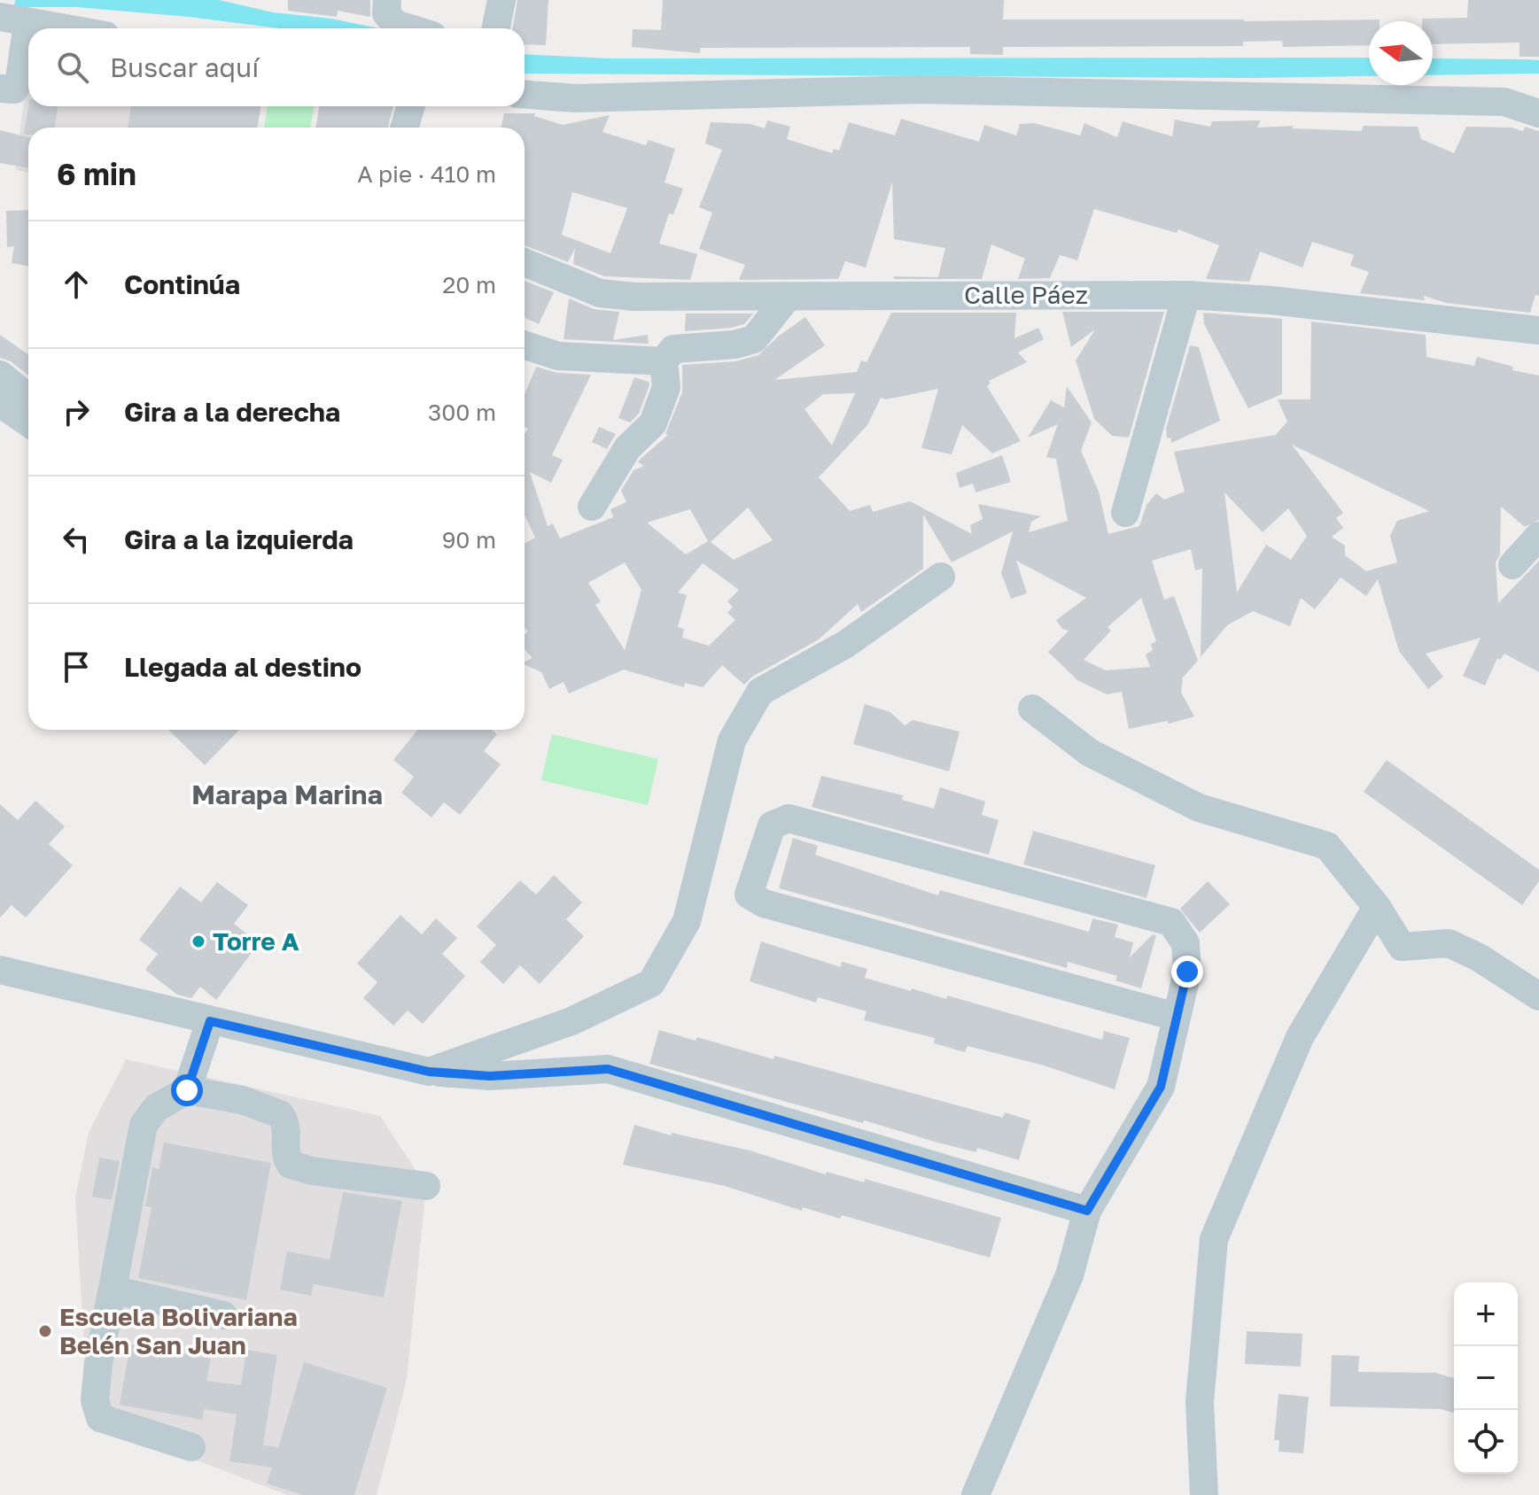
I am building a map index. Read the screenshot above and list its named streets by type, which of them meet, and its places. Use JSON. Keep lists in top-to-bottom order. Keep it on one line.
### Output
{"streets":{"street":["Calle Páez"]},"districts":["Marapa Marina"],"places":["Torre A","Escuela Bolivariana Belén San Juan"],"north":"left","page":{"search":"Buscar aquí","heading":["6 min","A pie · 410 m"],"list":[["Continúa","20 m"],["Gira a la derecha","300 m"],["Gira a la izquierda","90 m"],"Llegada al destino"],"map_buttons":["+","−"]}}
